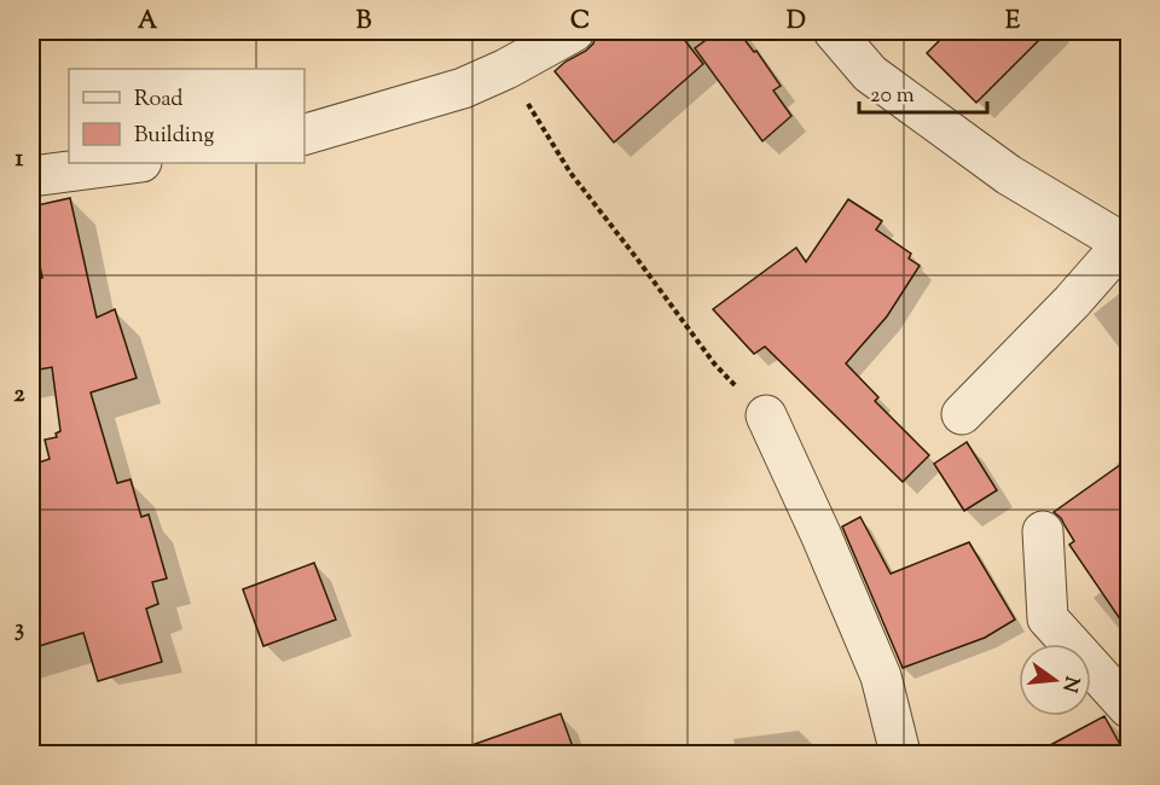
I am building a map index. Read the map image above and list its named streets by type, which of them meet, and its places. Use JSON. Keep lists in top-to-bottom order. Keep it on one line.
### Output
{"legend":["Road","Building"],"scale_bar":"20 m","north":"right","grid":{"columns":["A","B","C","D","E"],"rows":["1","2","3"]}}
